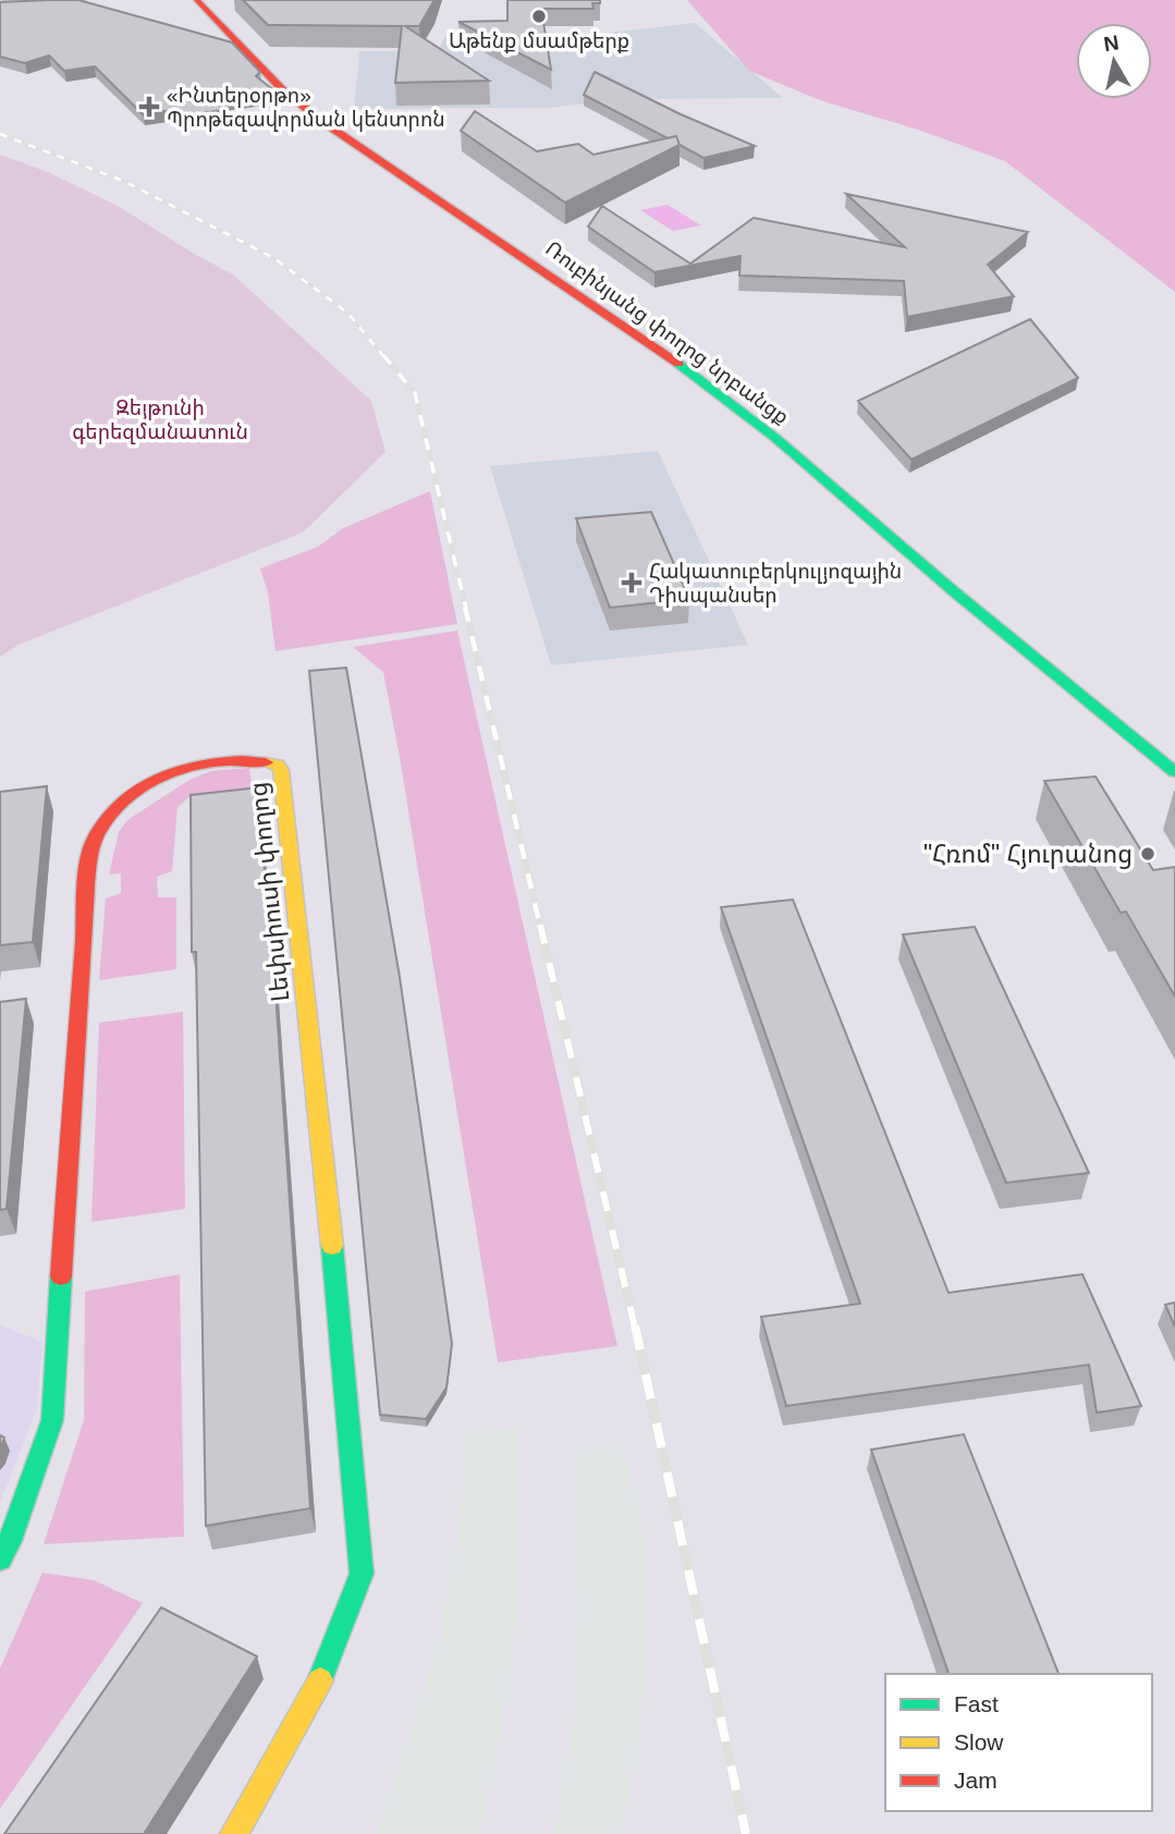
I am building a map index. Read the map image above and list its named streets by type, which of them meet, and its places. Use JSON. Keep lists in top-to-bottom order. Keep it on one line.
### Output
{"streets":{"street":["Ռուբինյանց փողոց նրբանցք","Լեփսիուսի փողոց"]},"parks":["Զեյթունի գերեզմանատուն"],"places":{"other":["Աթենք մսամթերք","\"Հռոմ\" Հյուրանոց"],"health":["«Ինտերօրթո» Պրոթեզավորման կենտրոն","Հակատուբերկուլյոզային Դիսպանսեր"]},"legend":["Fast","Slow","Jam"],"north":"top"}
